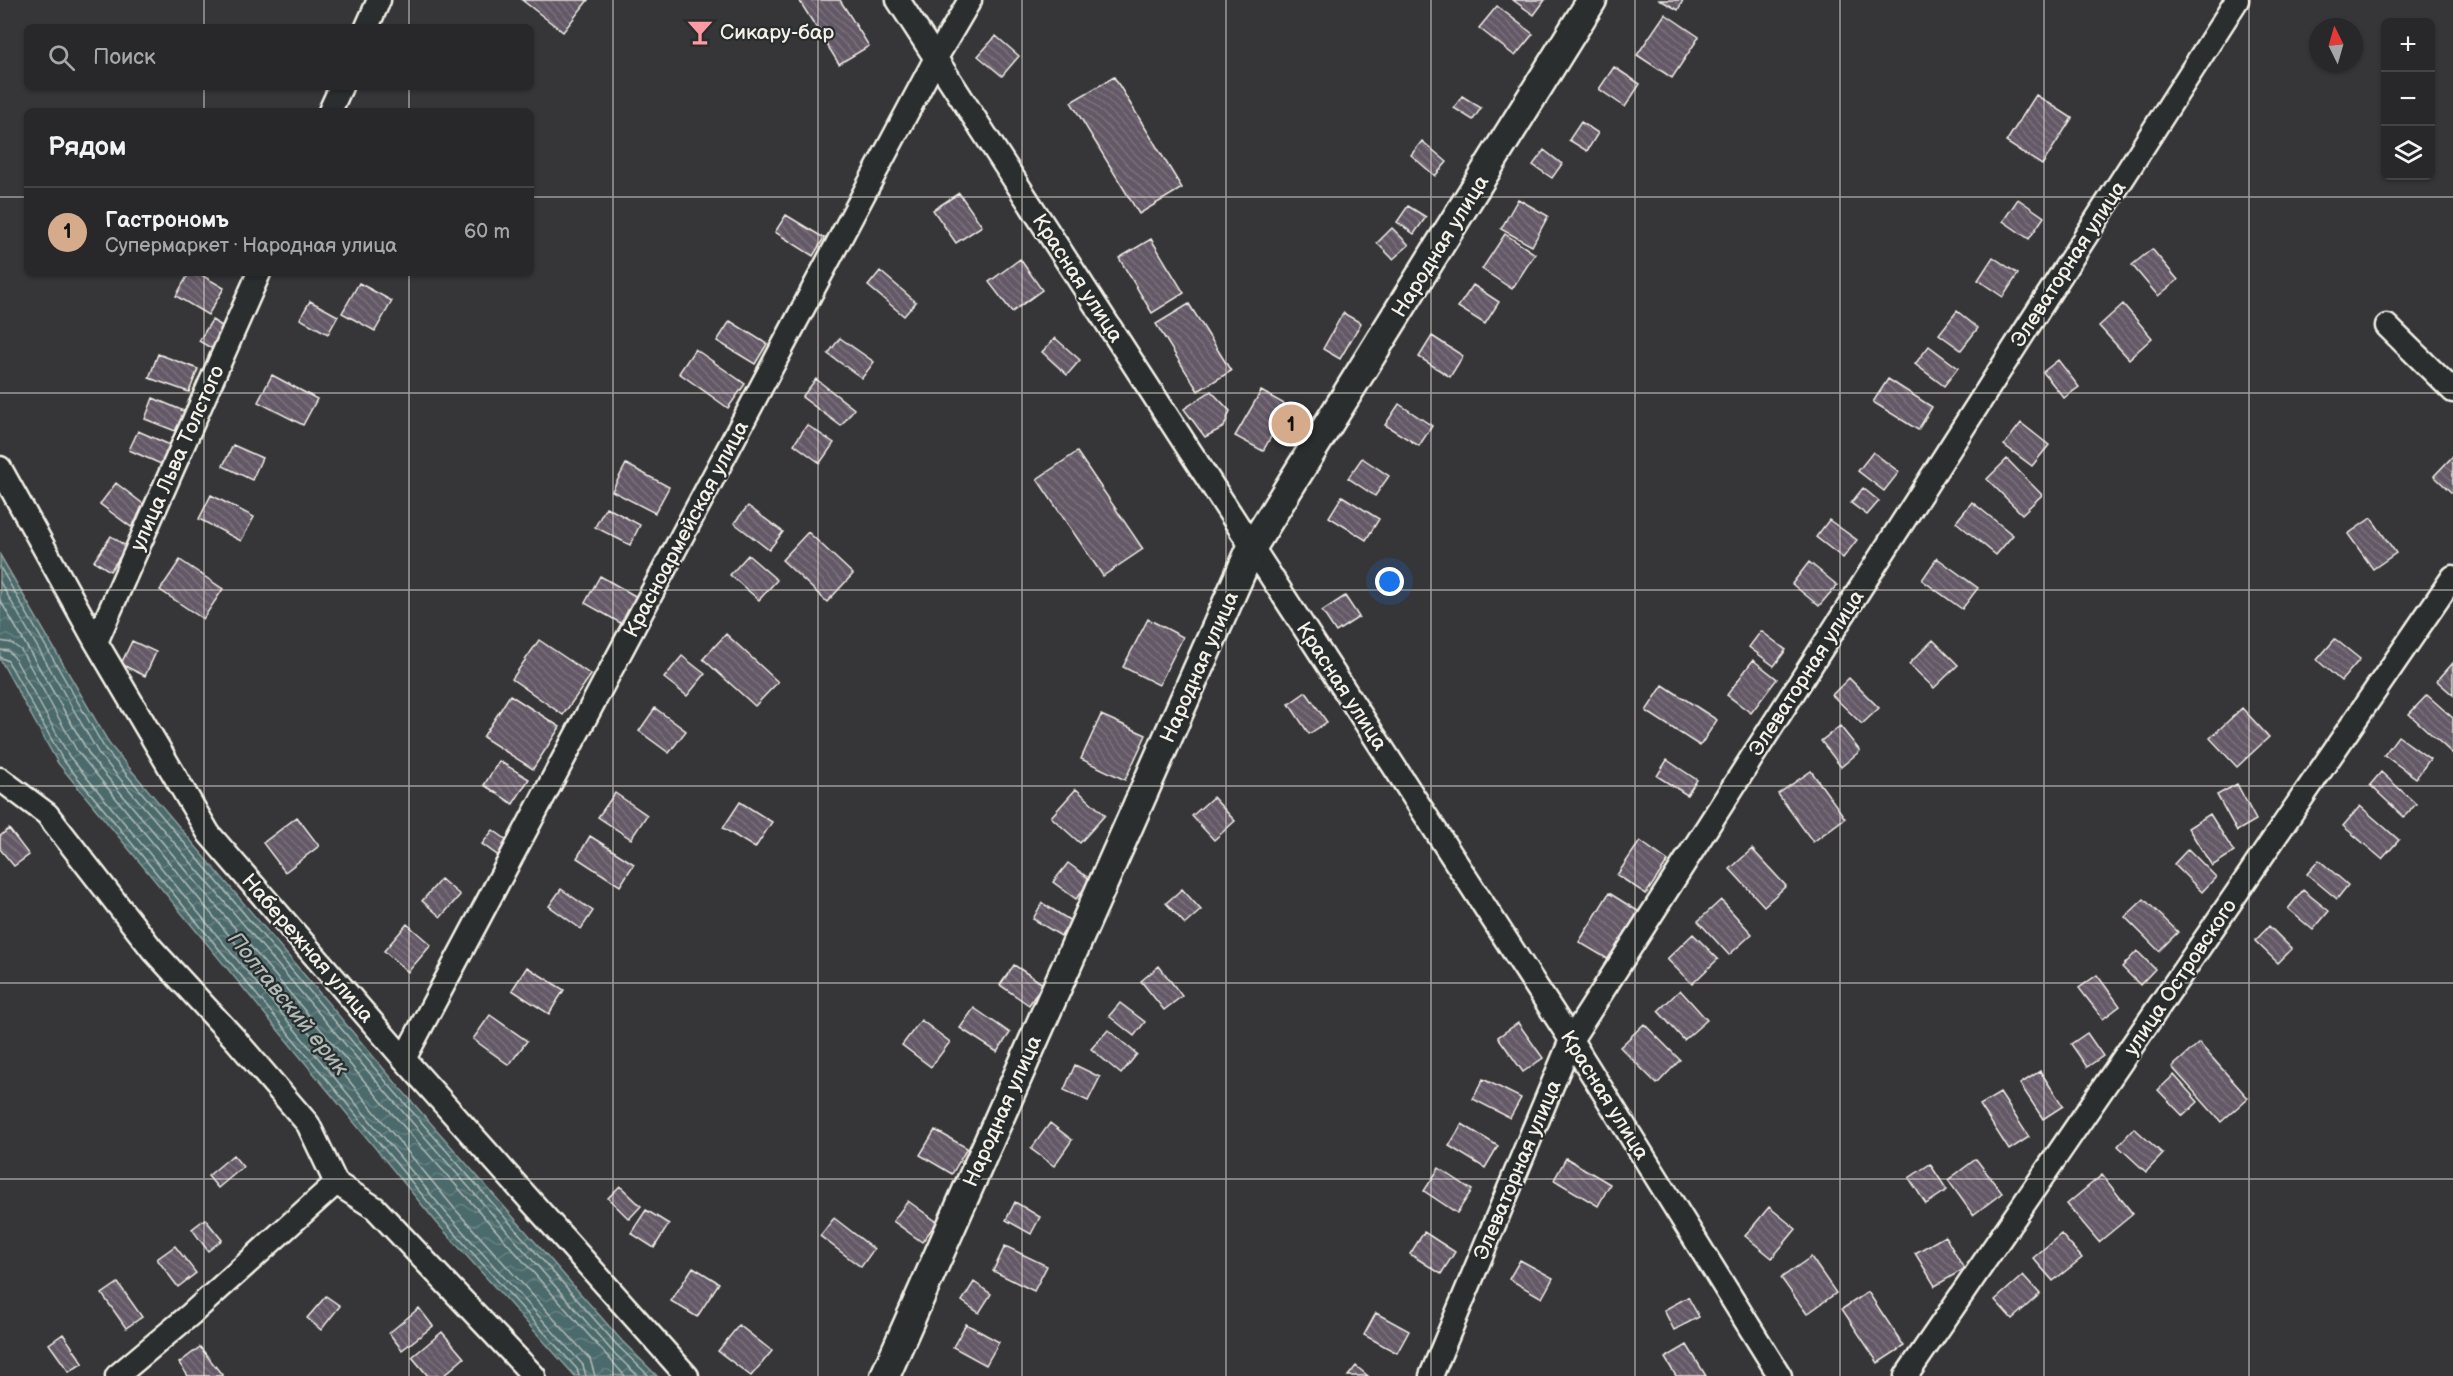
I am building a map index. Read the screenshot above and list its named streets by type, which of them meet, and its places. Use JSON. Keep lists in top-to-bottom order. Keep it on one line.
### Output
{"streets":{"main road":["Народная улица"],"street":["Элеваторная улица","Красная улица","улица Льва Толстого","Красноармейская улица","Набережная улица","улица Островского"]},"crossings":[["Народная улица","Красная улица"],["Элеваторная улица","Красная улица"],["Красная улица","Красноармейская улица"],["улица Льва Толстого","Набережная улица"],["Красноармейская улица","Набережная улица"]],"water":["Полтавский ерик"],"places":{"bar":["Сикару-бар"]},"north":"top","page":{"map_buttons":["+","−"],"search":"Поиск","heading":"Рядом","list":[{"mark":"1","name":"Гастрономъ","note":"Супермаркет · Народная улица","value":"60 m"}],"pins":"1"}}
